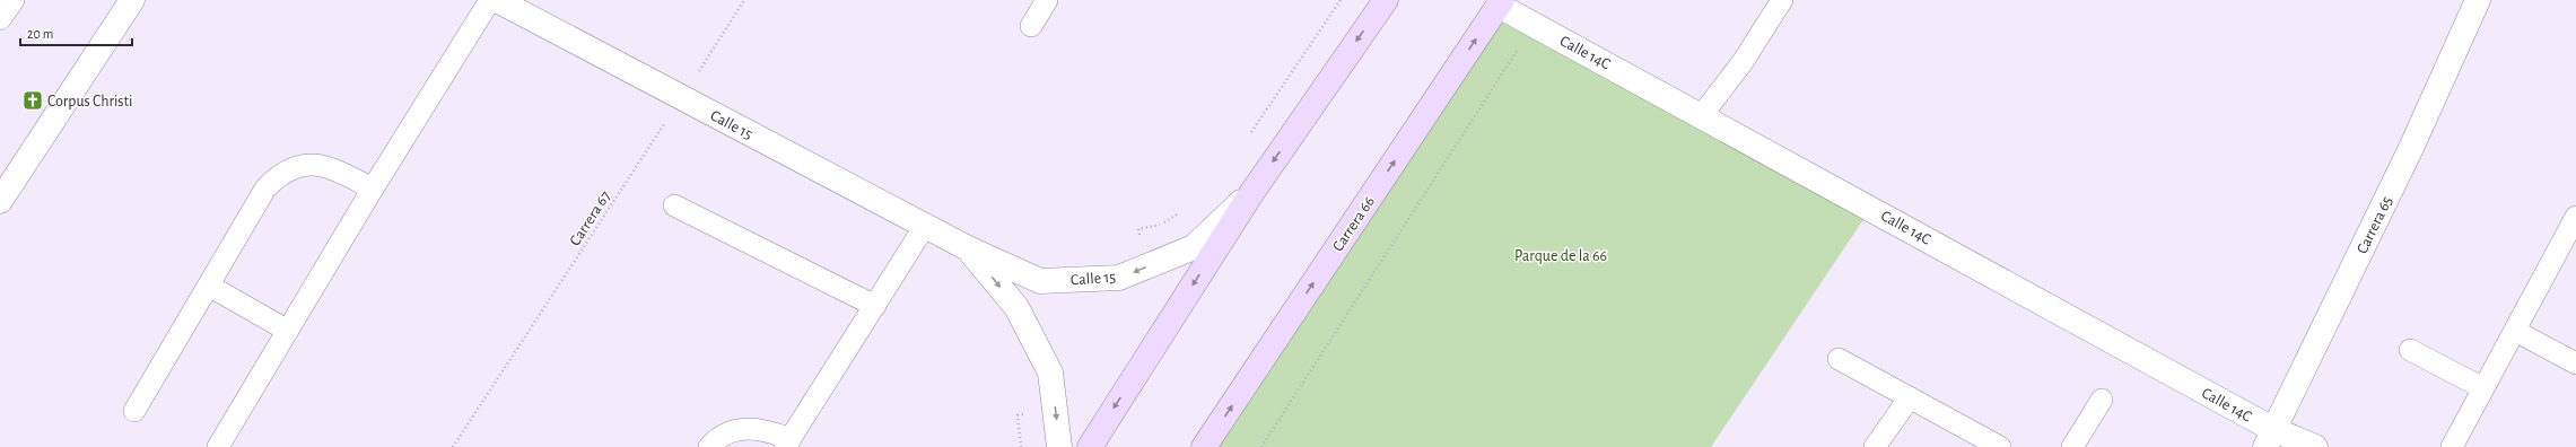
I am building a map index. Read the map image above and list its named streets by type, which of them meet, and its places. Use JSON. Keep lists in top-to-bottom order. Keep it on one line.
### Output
{"streets":{"main road":["Carrera 66"],"street":["Calle 14C","Calle 15","Carrera 65"],"path":["Carrera 67"]},"crossings":[["Calle 14C","Carrera 66"],["Calle 14C","Carrera 65"],["Calle 15","Carrera 67"]],"parks":["Parque de la 66"],"places":{"church":["Corpus Christi"]},"scale_bar":"20 m"}
